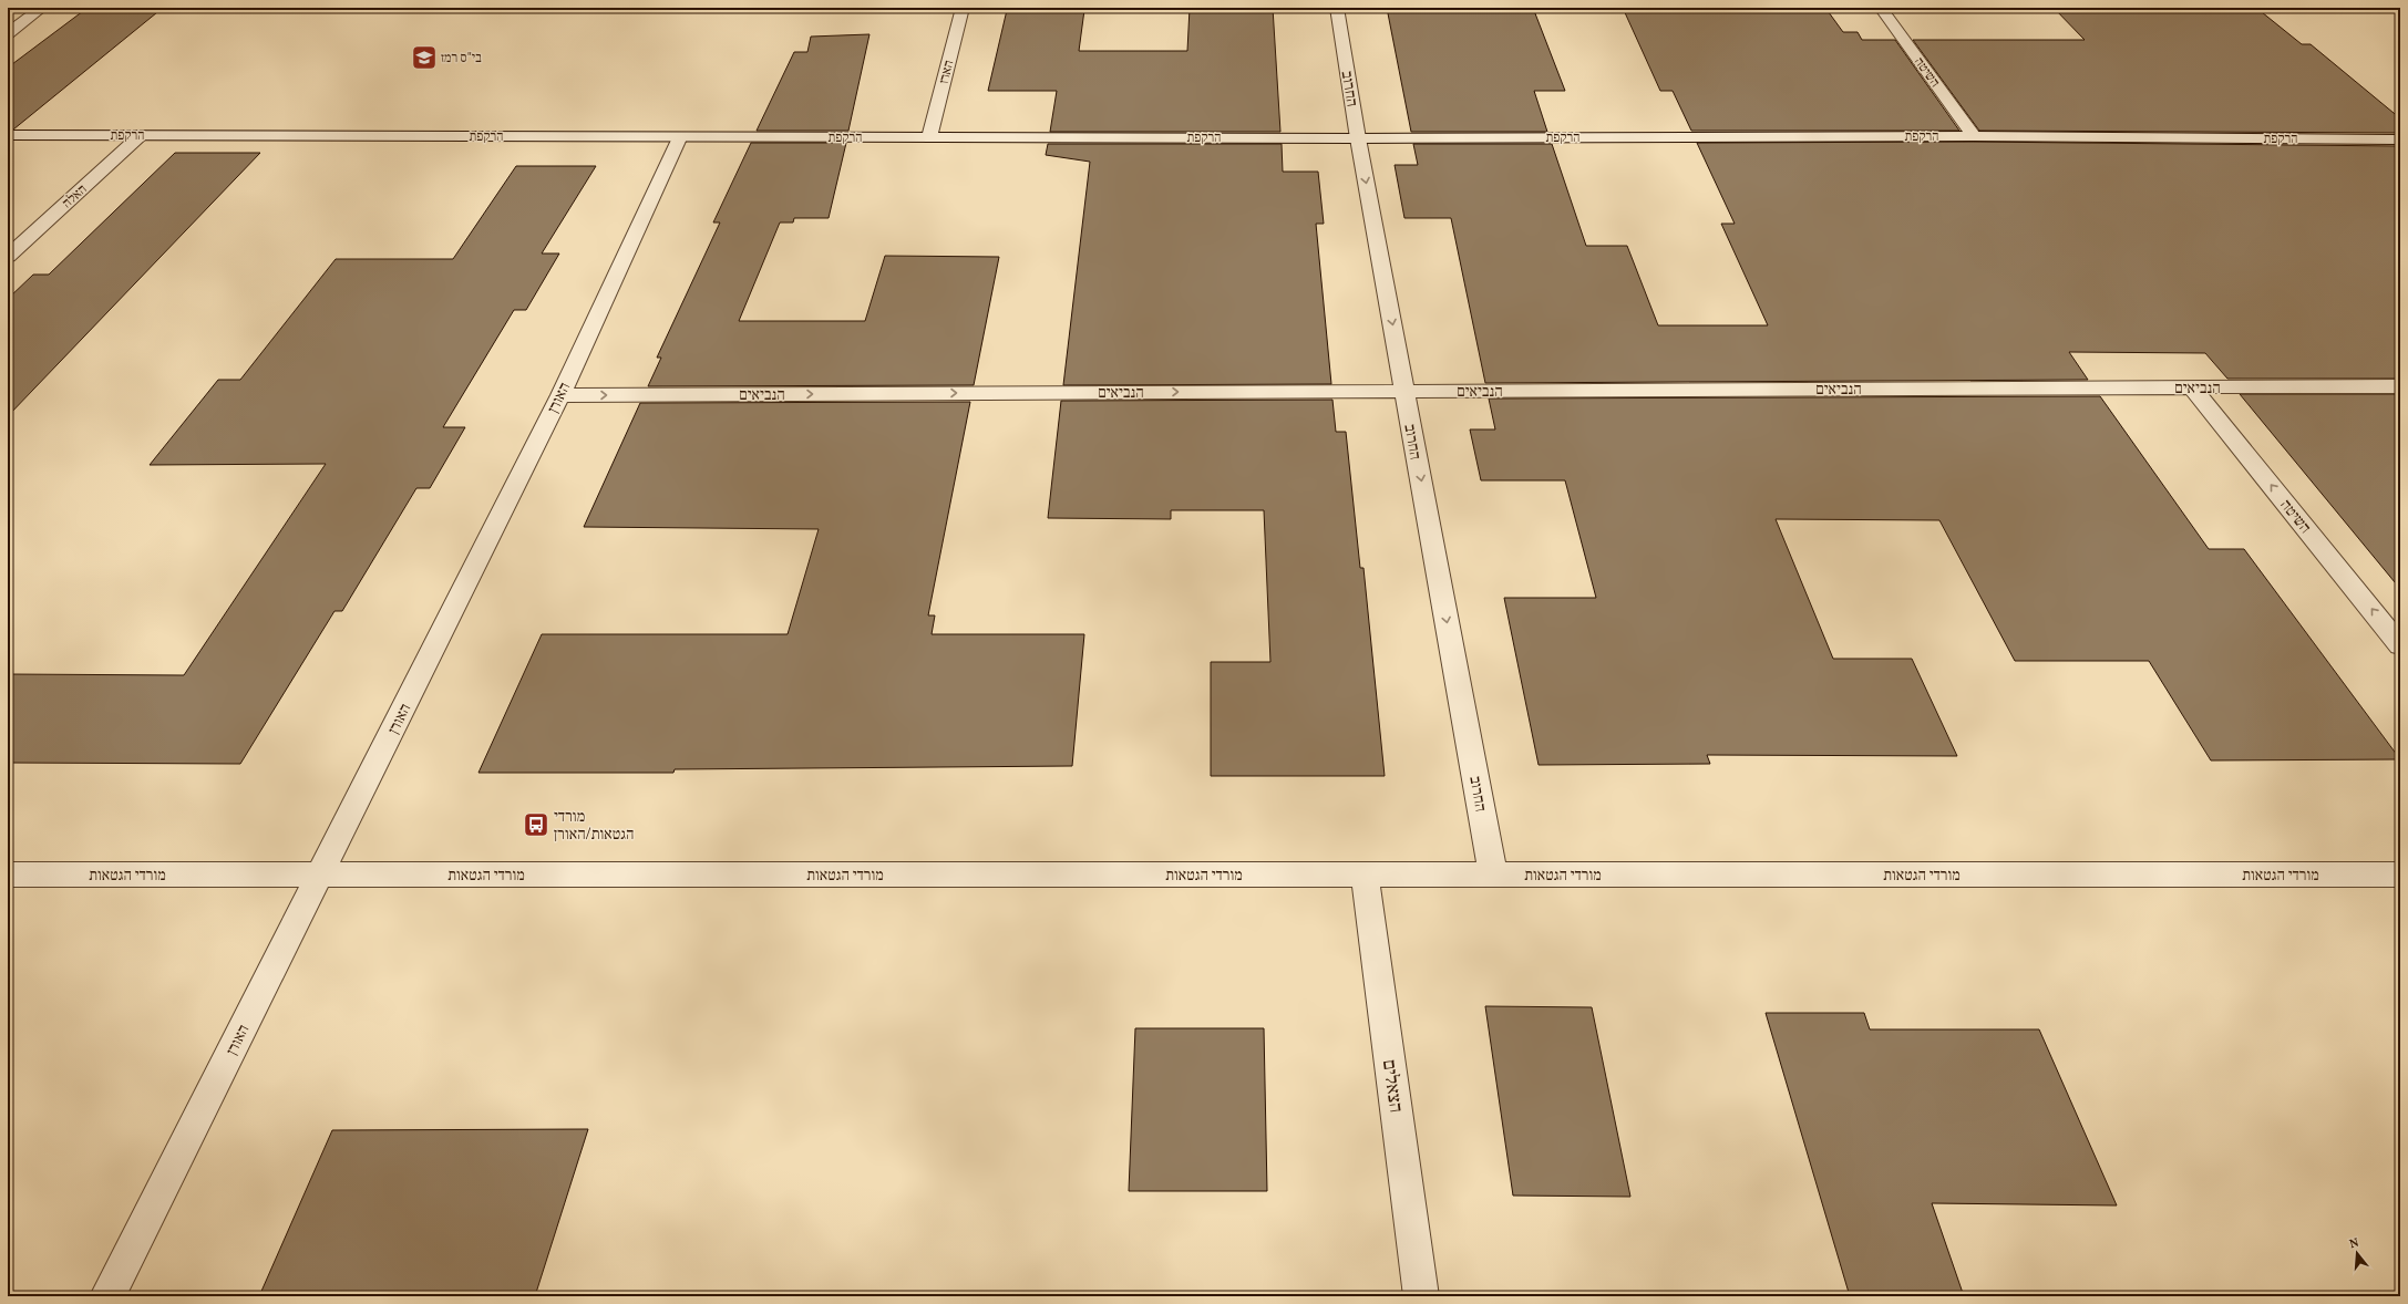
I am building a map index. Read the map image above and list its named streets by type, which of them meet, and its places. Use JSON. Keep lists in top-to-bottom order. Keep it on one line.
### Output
{"streets":{"street":["הארז","השיטה","החרוב","הרקפת","האלה","הנביאים","האורן","מורדי הגטאות","הצאלים"]},"crossings":[["הארז","הרקפת"],["השיטה","הרקפת"],["השיטה","הנביאים"],["החרוב","הרקפת"],["החרוב","הנביאים"],["החרוב","מורדי הגטאות"],["הרקפת","האלה"],["הרקפת","האורן"],["הנביאים","האורן"],["האורן","מורדי הגטאות"],["מורדי הגטאות","הצאלים"]],"one_way":["השיטה","החרוב","הנביאים"],"places":{"school or university":["בי\"ס רמז"],"bus stop":["מורדי הגטאות/האורן"]},"north":"top"}
